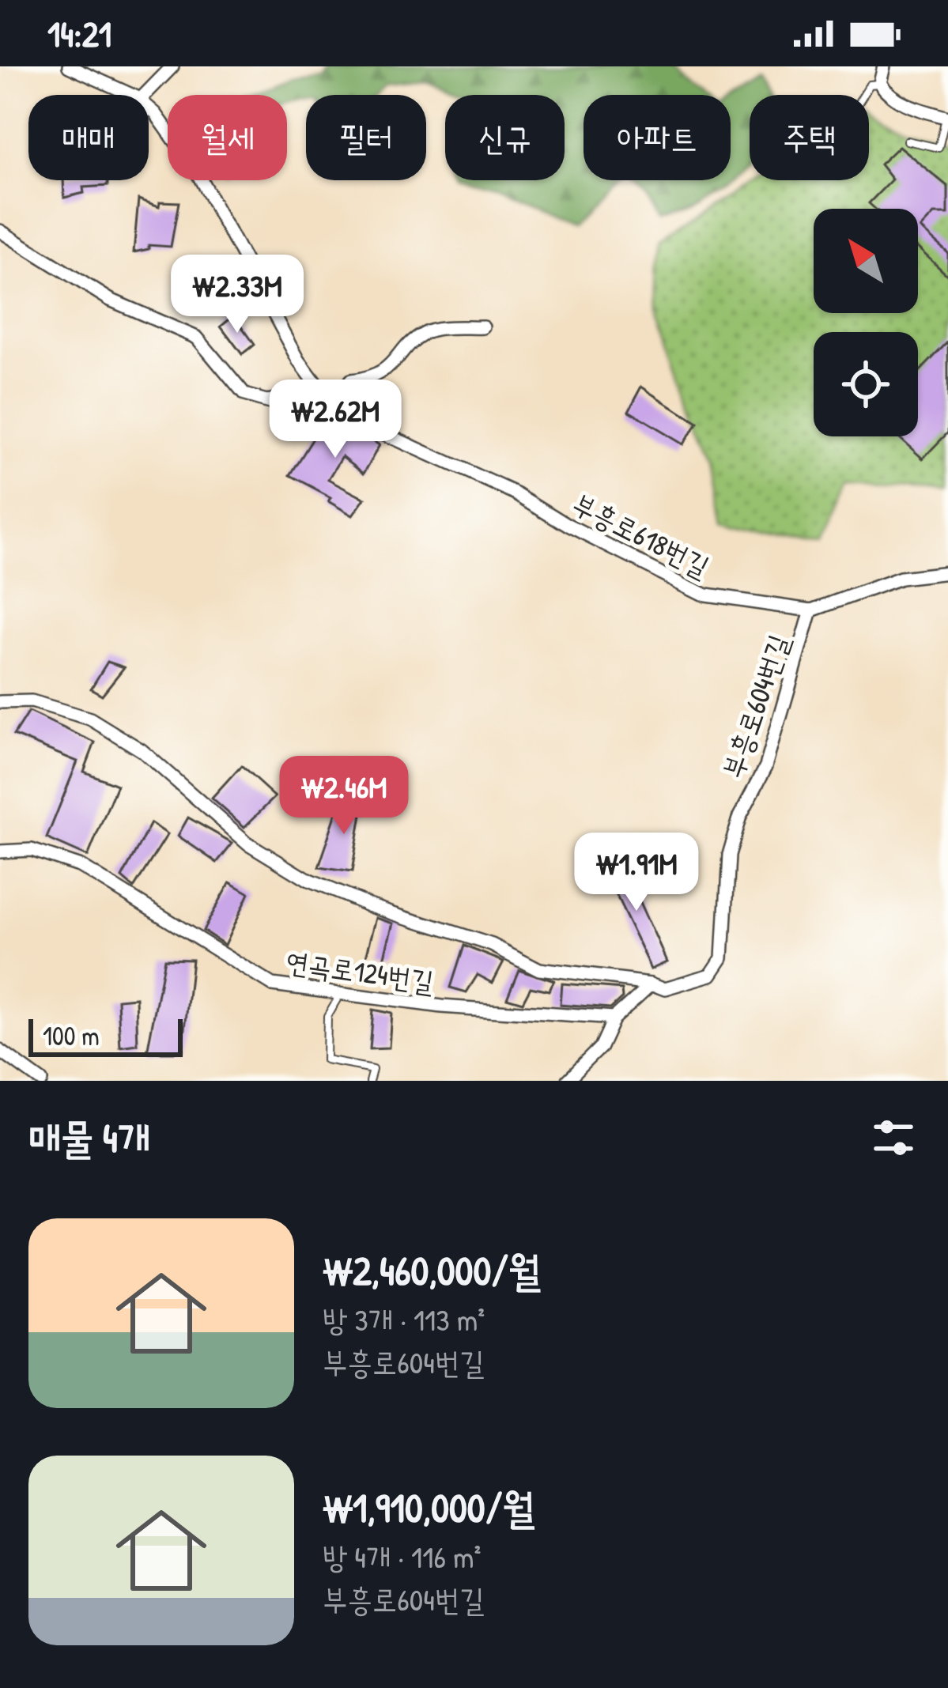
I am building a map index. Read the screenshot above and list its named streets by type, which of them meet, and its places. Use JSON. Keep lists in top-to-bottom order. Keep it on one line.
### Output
{"streets":{"street":["부흥로618번길","부흥로604번길","연곡로124번길"]},"crossings":[["부흥로618번길","부흥로604번길"]],"scale_bar":"100 m","north":"top left","page":{"status":"14:21","chip":["매매","월세","필터","신규","아파트","주택"],"price":["₩2.33M","₩2.62M","₩2.46M","₩1.91M"],"scale":"100 m","heading":"매물 4개","list":[{"name":"₩2,460,000/월","note":"방 3개 · 113 m² · 부흥로604번길"},{"name":"₩1,910,000/월","note":"방 4개 · 116 m² · 부흥로604번길"}]}}
